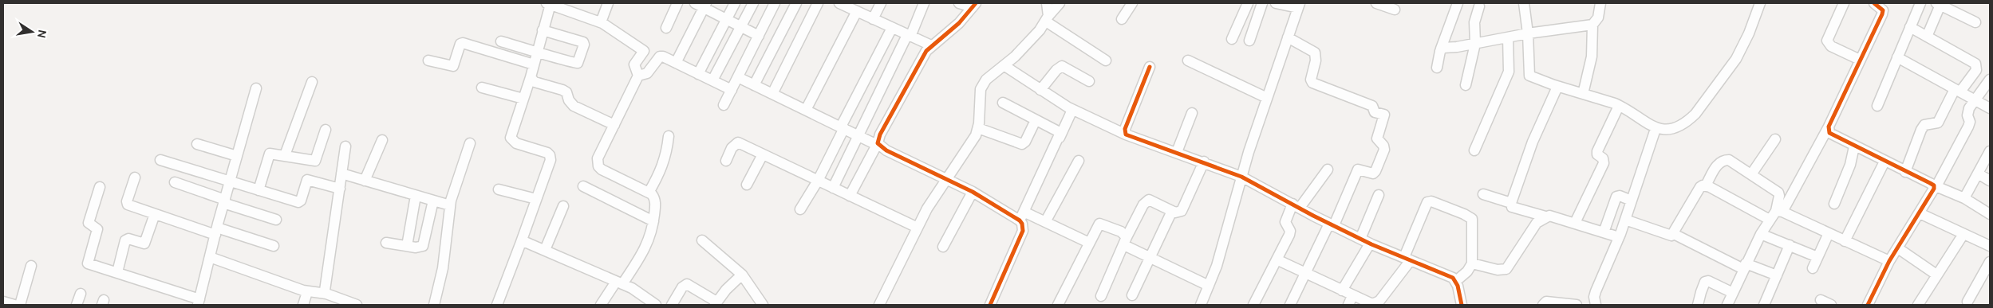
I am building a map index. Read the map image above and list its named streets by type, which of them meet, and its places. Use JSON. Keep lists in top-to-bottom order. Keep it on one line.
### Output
{"north":"right"}
